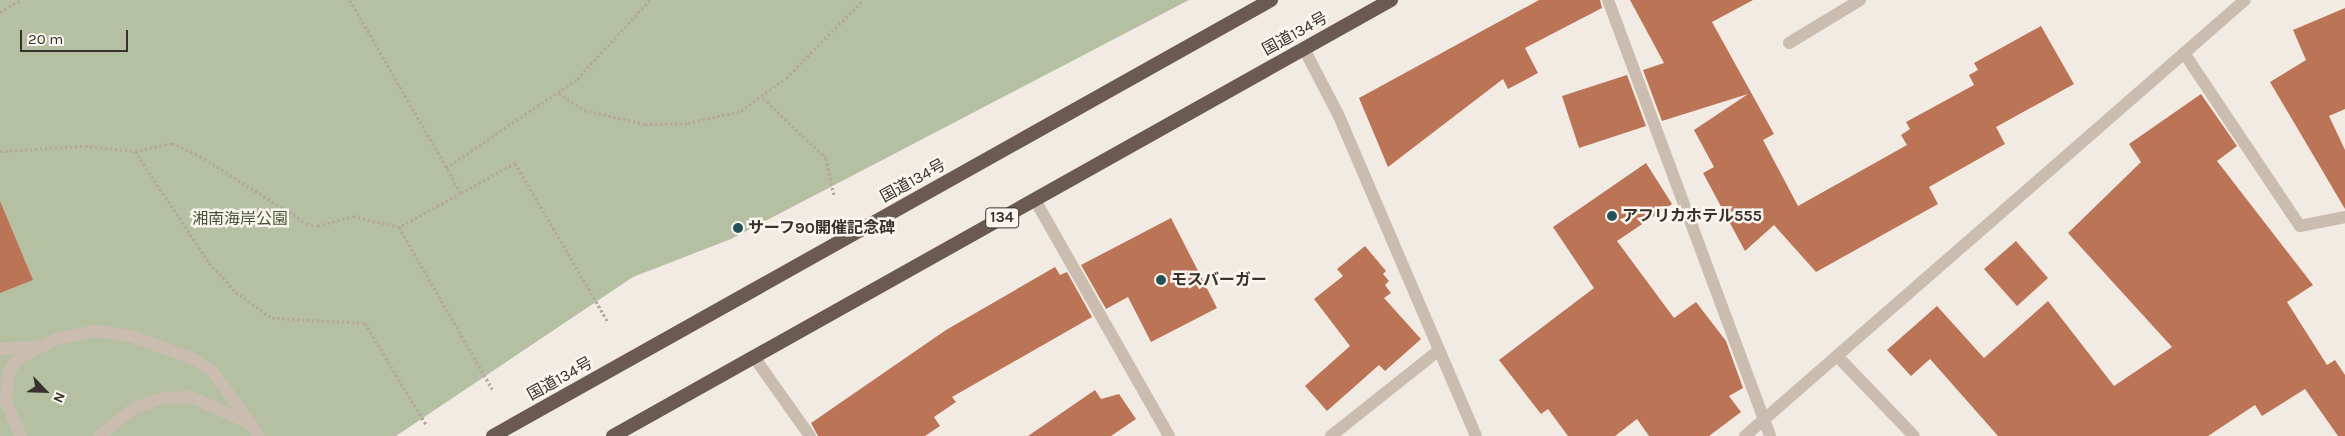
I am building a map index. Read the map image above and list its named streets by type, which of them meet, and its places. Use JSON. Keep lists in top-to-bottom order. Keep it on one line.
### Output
{"streets":{"highway":["国道134号","134"]},"parks":["湘南海岸公園"],"places":["アフリカホテル555","サーフ90開催記念碑","モスバーガー"],"scale_bar":"20 m","north":"bottom right"}
